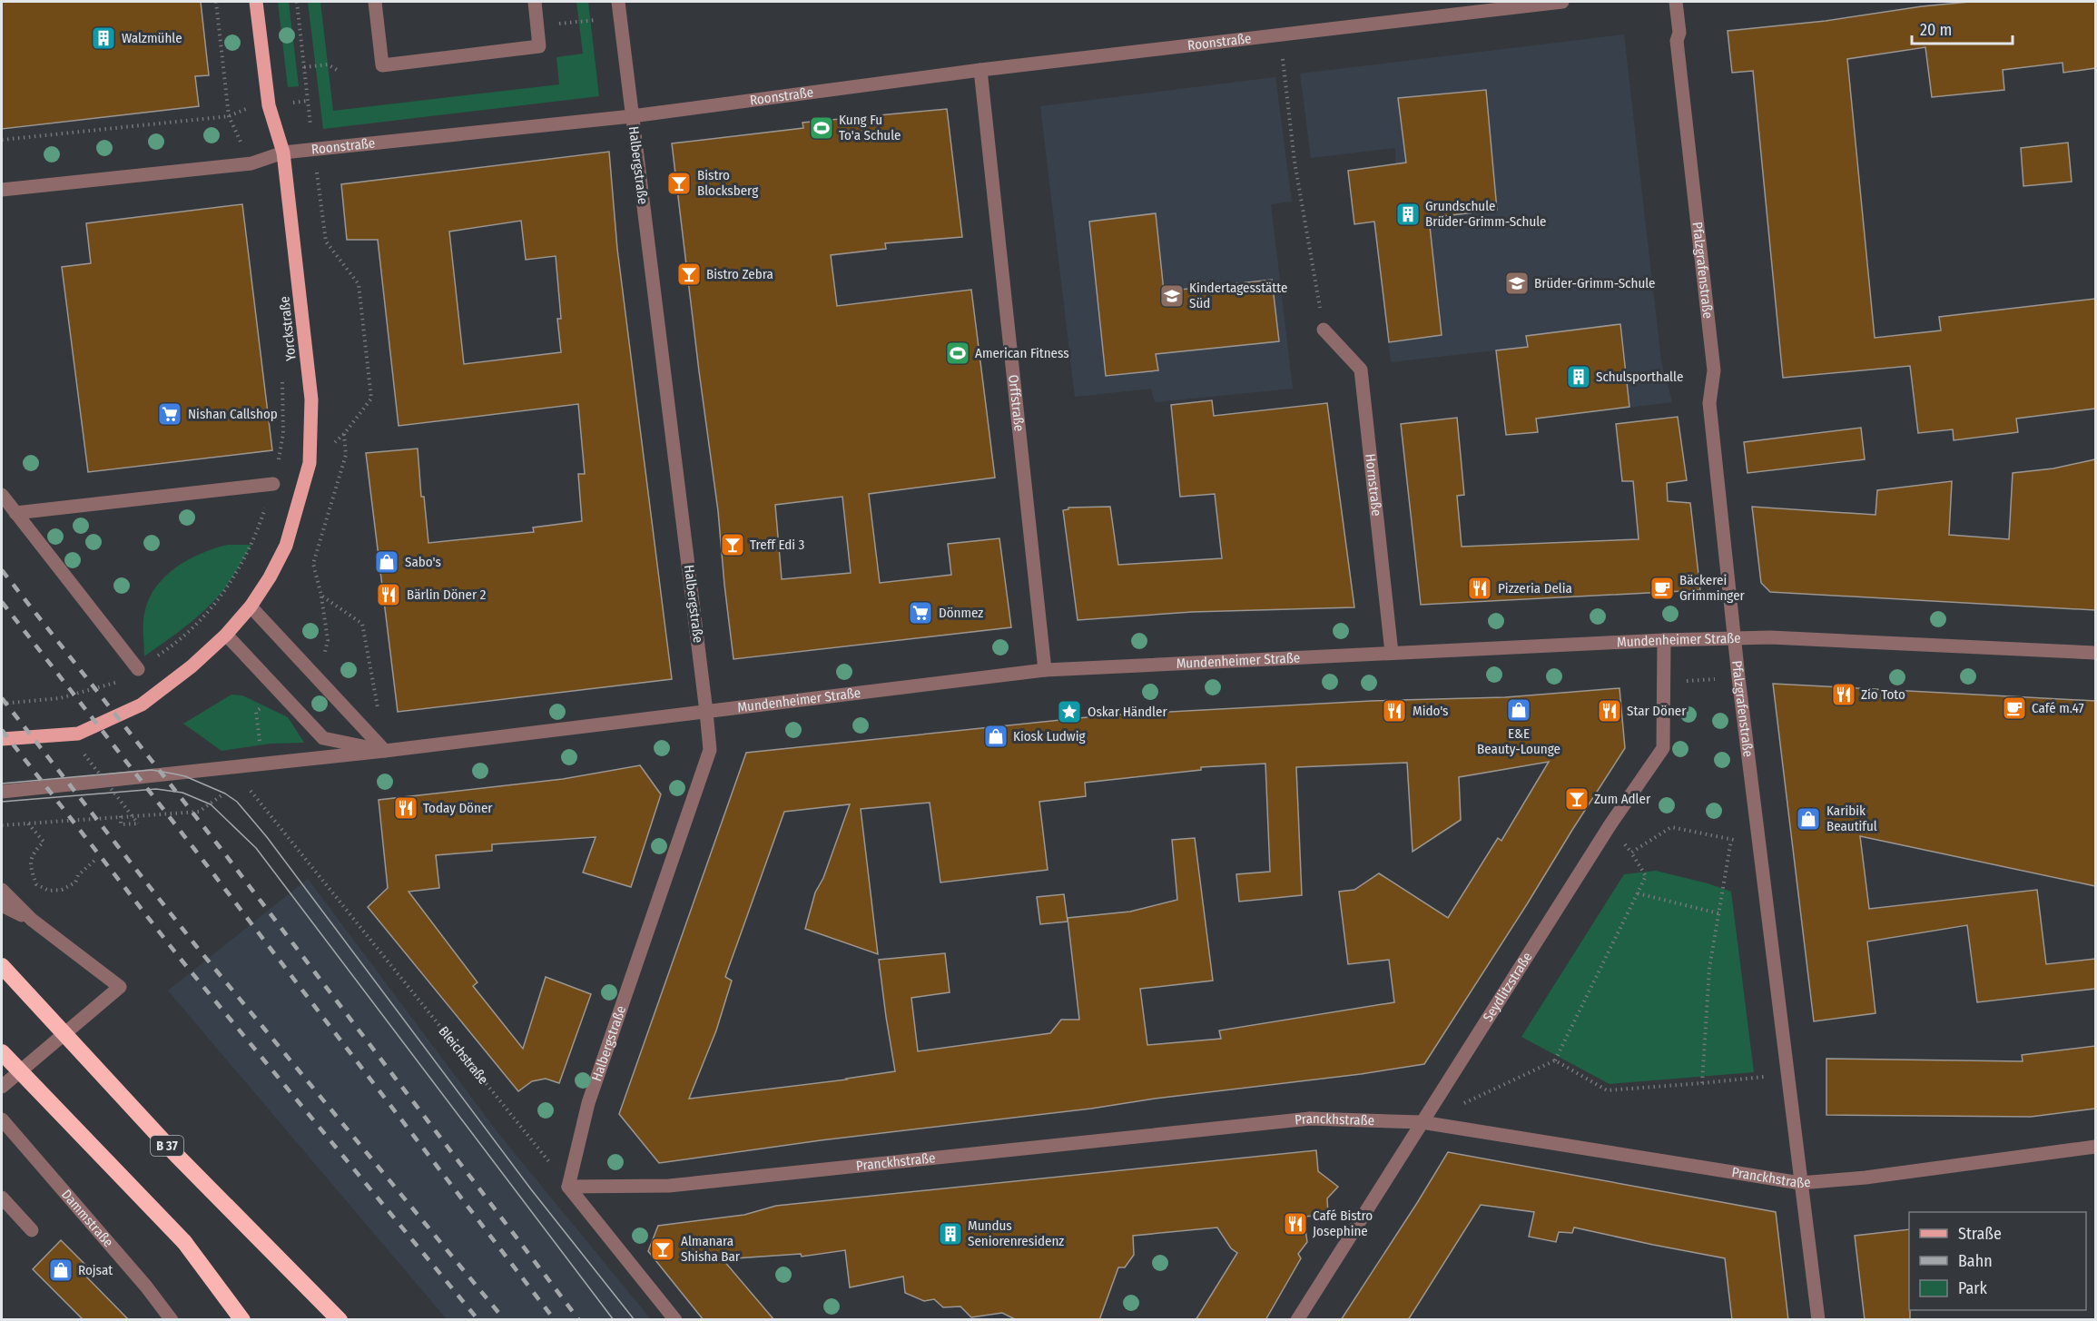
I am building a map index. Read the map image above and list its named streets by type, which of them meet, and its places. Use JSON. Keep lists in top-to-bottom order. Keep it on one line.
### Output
{"streets":{"highway":["B 37"],"main road":["Yorckstraße"],"street":["Roonstraße","Halbergstraße","Pfalzgrafenstraße","Orffstraße","Hornstraße","Mundenheimer Straße","Seydlitzstraße","Pranckhstraße","Dammstraße"],"path":["Bleichstraße"]},"crossings":[["Roonstraße","Halbergstraße"],["Roonstraße","Yorckstraße"],["Roonstraße","Orffstraße"],["Halbergstraße","Mundenheimer Straße"],["Halbergstraße","Bleichstraße"],["Halbergstraße","Pranckhstraße"],["Pfalzgrafenstraße","Mundenheimer Straße"],["Pfalzgrafenstraße","Pranckhstraße"],["Orffstraße","Mundenheimer Straße"],["Hornstraße","Mundenheimer Straße"],["Mundenheimer Straße","Seydlitzstraße"],["Seydlitzstraße","Pranckhstraße"],["Bleichstraße","Pranckhstraße"]],"places":{"building":["Walzmühle","Grundschule Brüder-Grimm-Schule","Schulsporthalle","Mundus Seniorenresidenz"],"sports":["Kung Fu To'a Schule","American Fitness"],"bar":["Bistro Blocksberg","Bistro Zebra","Treff Edi 3","Zum Adler","Almanara Shisha Bar"],"school or university":["Brüder-Grimm-Schule","Kindertagesstätte Süd"],"supermarket":["Nishan Callshop","Dönmez"],"shop":["Sabo's","E&E Beauty-Lounge","Kiosk Ludwig","Karibik Beautiful","Rojsat"],"restaurant":["Pizzeria Delia","Bärlin Döner 2","Zio Toto","Mido's","Star Döner","Today Döner","Café Bistro Josephine"],"cafe":["Bäckerei Grimminger","Café m.47"],"place":["Oskar Händler"]},"legend":["Straße","Bahn","Park"],"scale_bar":"20 m"}
